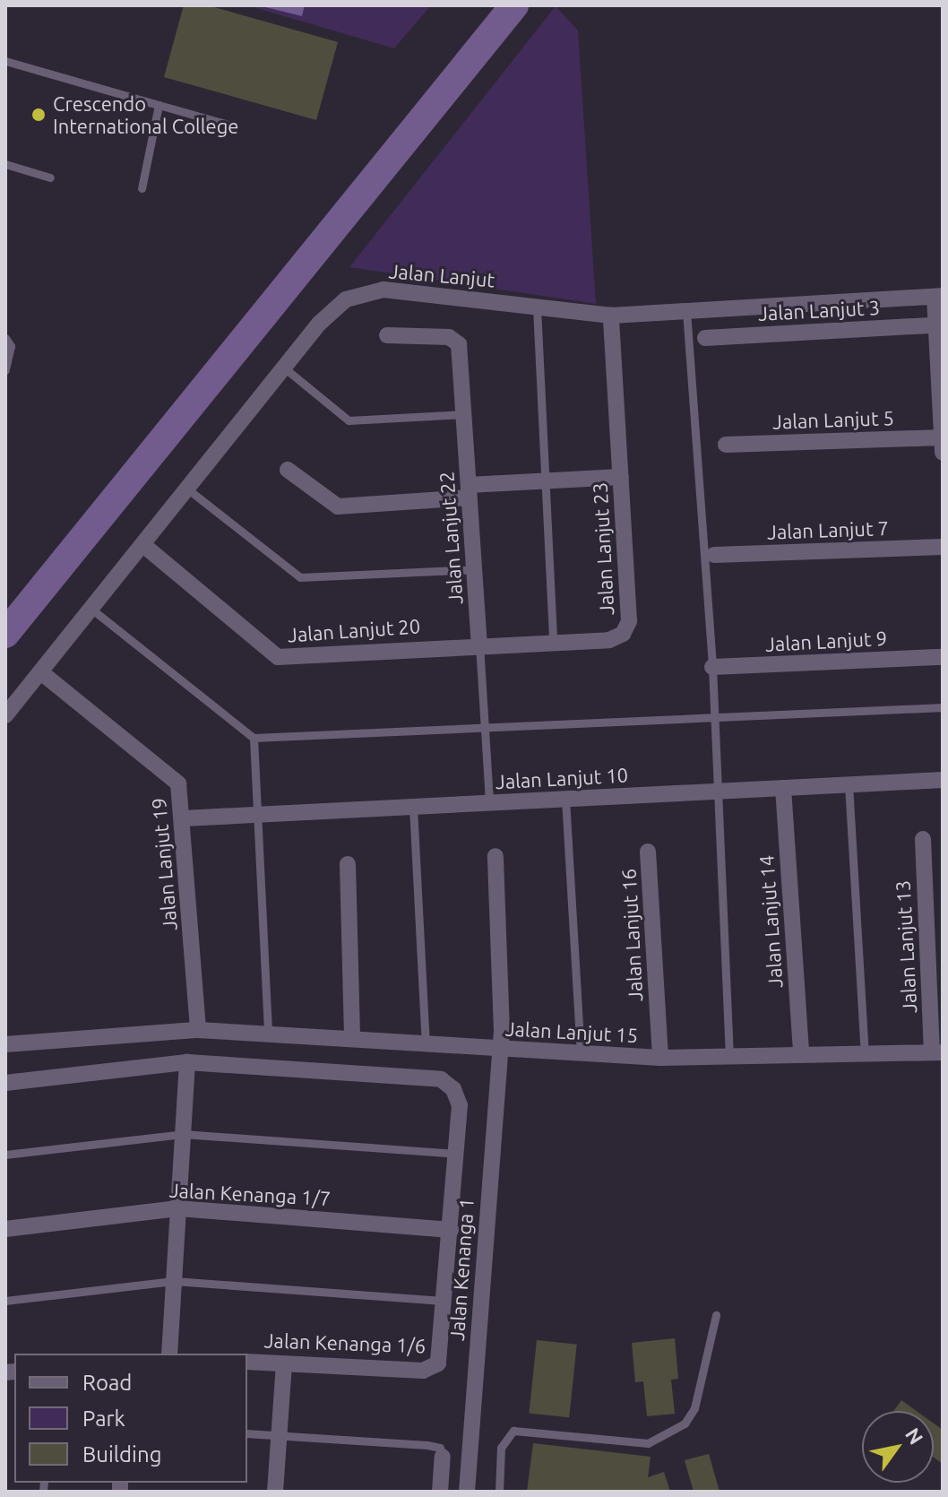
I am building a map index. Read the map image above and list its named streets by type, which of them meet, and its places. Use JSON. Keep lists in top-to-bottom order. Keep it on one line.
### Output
{"streets":{"street":["Jalan Lanjut","Jalan Lanjut 3","Jalan Lanjut 5","Jalan Lanjut 7","Jalan Lanjut 22","Jalan Lanjut 23","Jalan Lanjut 20","Jalan Lanjut 9","Jalan Lanjut 10","Jalan Lanjut 19","Jalan Lanjut 14","Jalan Lanjut 16","Jalan Lanjut 13","Jalan Lanjut 15","Jalan Kenanga 1/7","Jalan Kenanga 1","Jalan Kenanga 1/6"]},"crossings":[["Jalan Lanjut","Jalan Lanjut 23"],["Jalan Lanjut","Jalan Lanjut 20"],["Jalan Lanjut","Jalan Lanjut 19"],["Jalan Lanjut 22","Jalan Lanjut 23"],["Jalan Lanjut 22","Jalan Lanjut 20"],["Jalan Lanjut 22","Jalan Lanjut 10"],["Jalan Lanjut 23","Jalan Lanjut 20"],["Jalan Lanjut 10","Jalan Lanjut 19"],["Jalan Lanjut 10","Jalan Lanjut 14"],["Jalan Lanjut 19","Jalan Lanjut 15"],["Jalan Lanjut 14","Jalan Lanjut 15"],["Jalan Lanjut 16","Jalan Lanjut 15"],["Jalan Lanjut 13","Jalan Lanjut 15"],["Jalan Lanjut 15","Jalan Kenanga 1"]],"places":["Crescendo International College"],"legend":["Road","Park","Building"],"north":"top right"}
